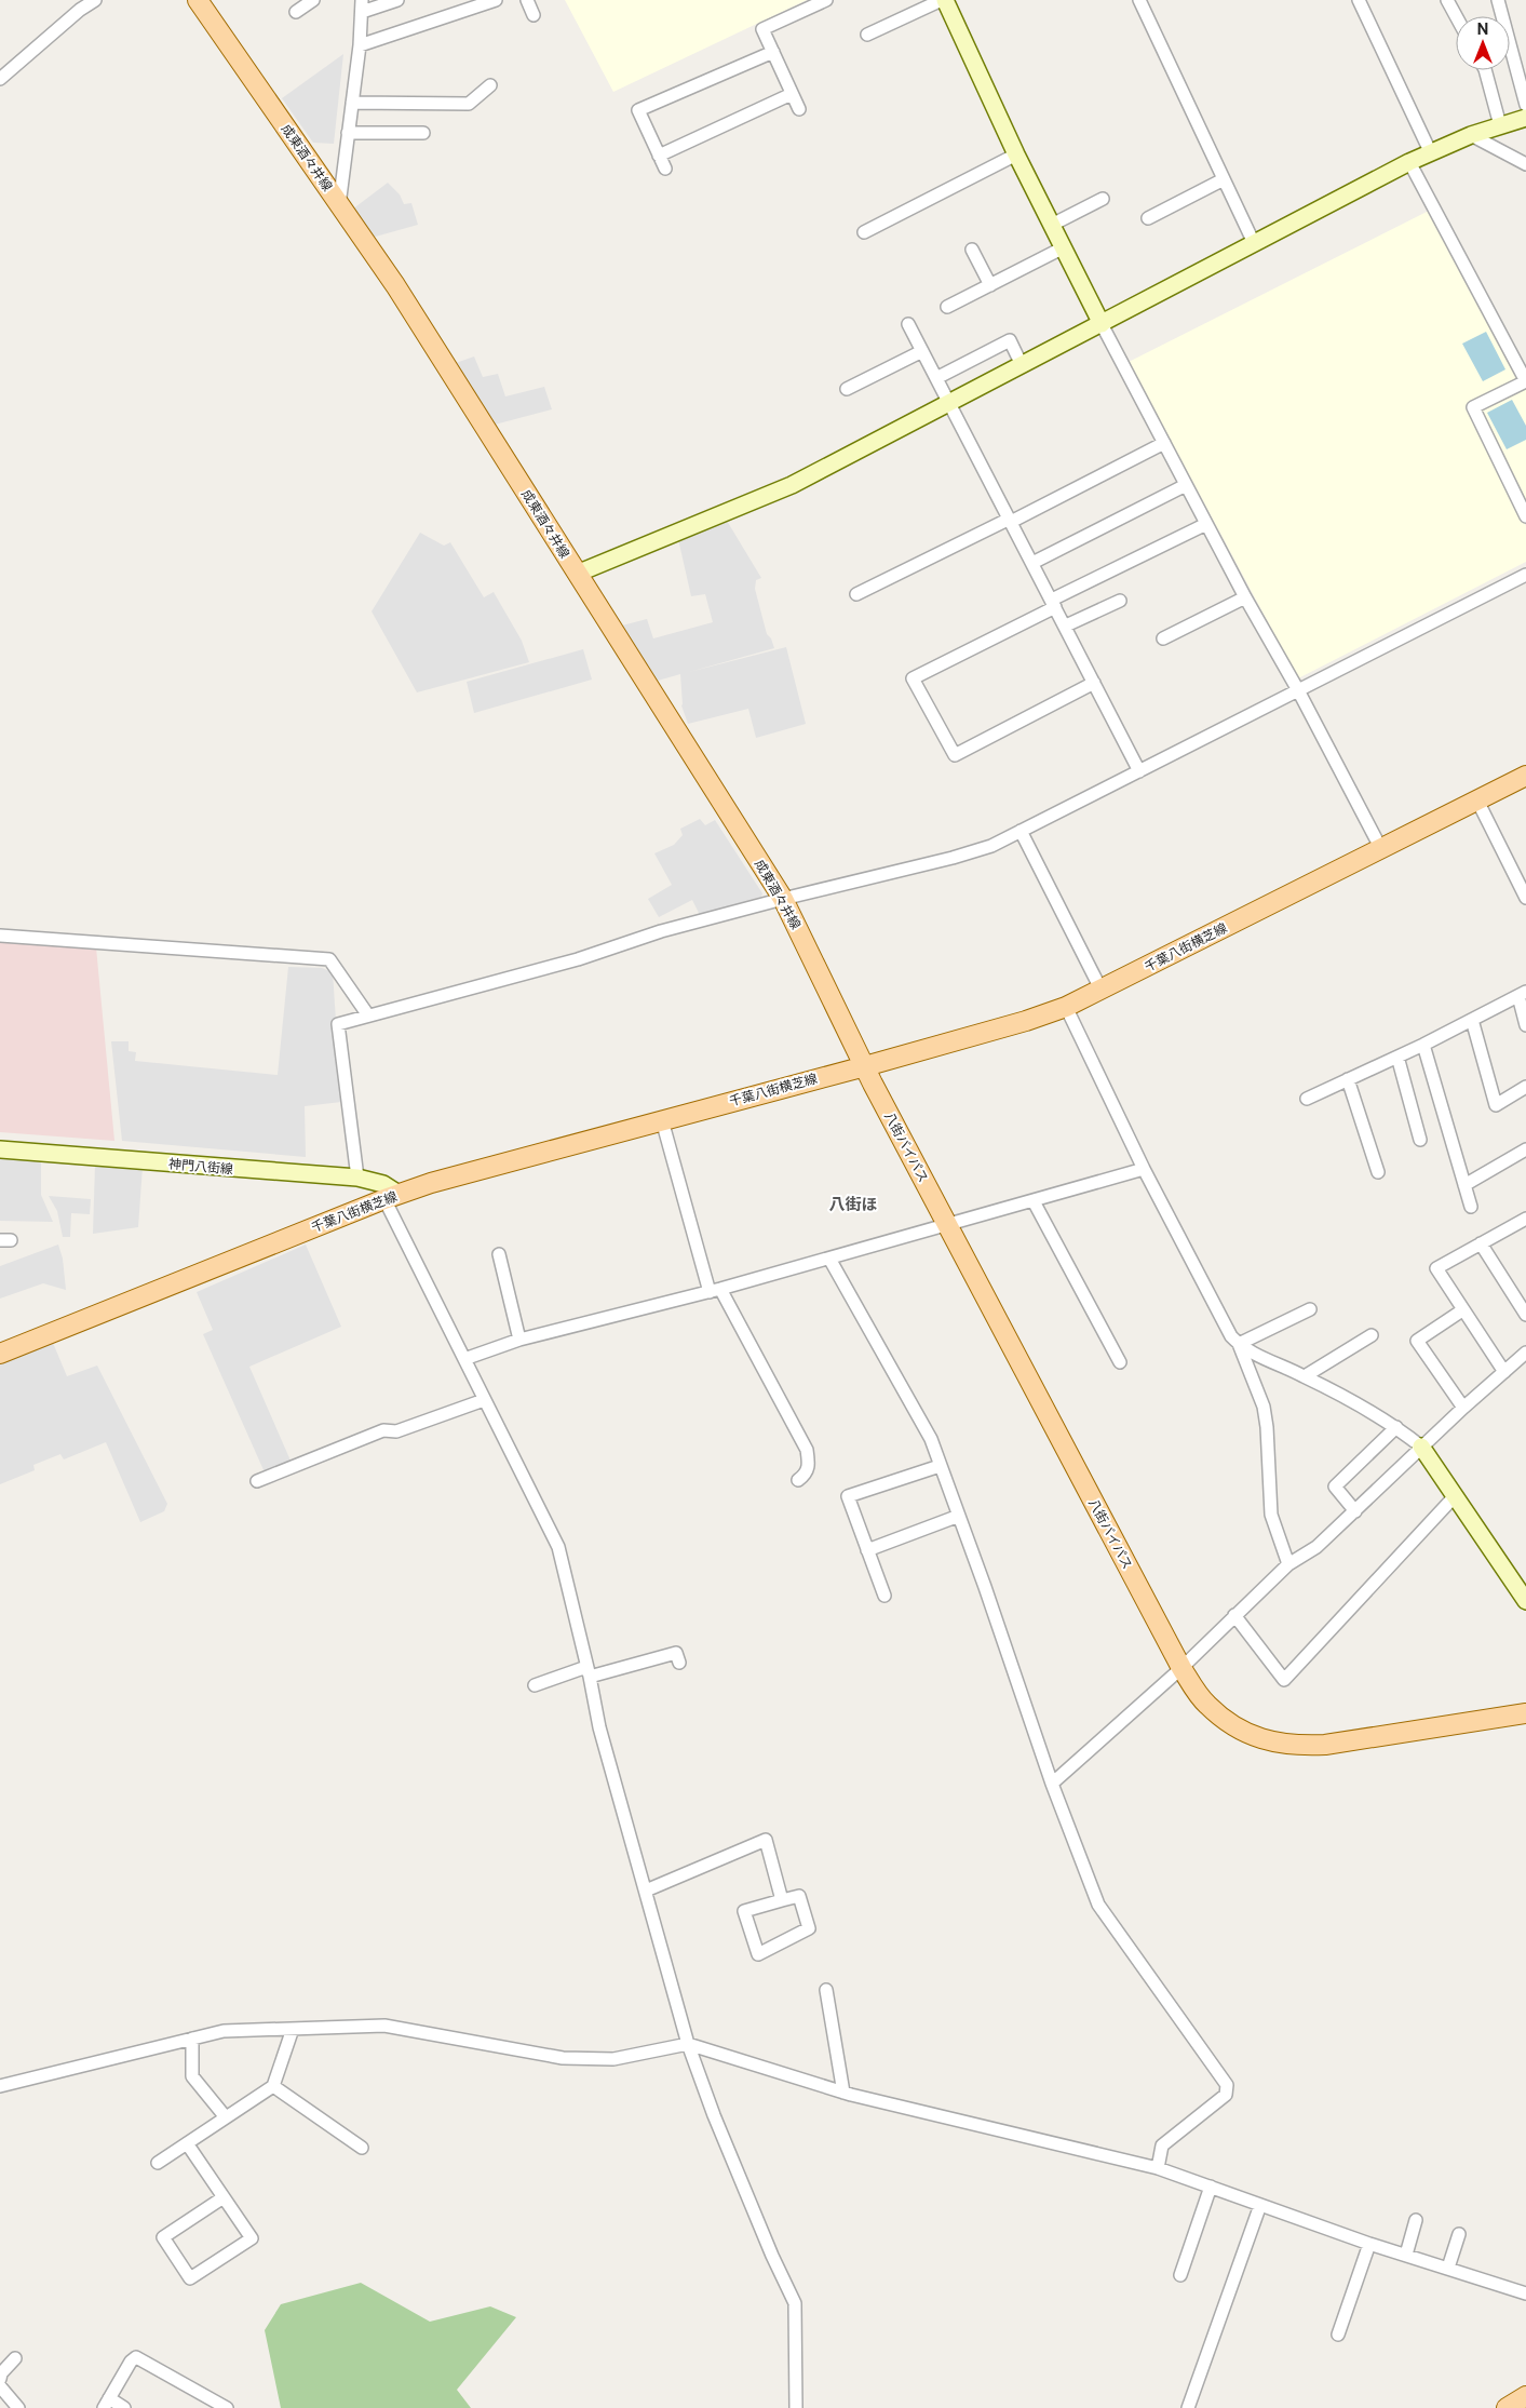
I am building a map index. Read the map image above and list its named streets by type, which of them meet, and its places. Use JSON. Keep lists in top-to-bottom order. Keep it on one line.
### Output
{"streets":{"main road":["成東酒々井線","千葉八街横芝線","八街バイパス"],"street":["神門八街線"]},"crossings":[["成東酒々井線","千葉八街横芝線"],["成東酒々井線","八街バイパス"],["千葉八街横芝線","八街バイパス"],["千葉八街横芝線","神門八街線"]],"districts":["八街ほ"],"north":"top"}
